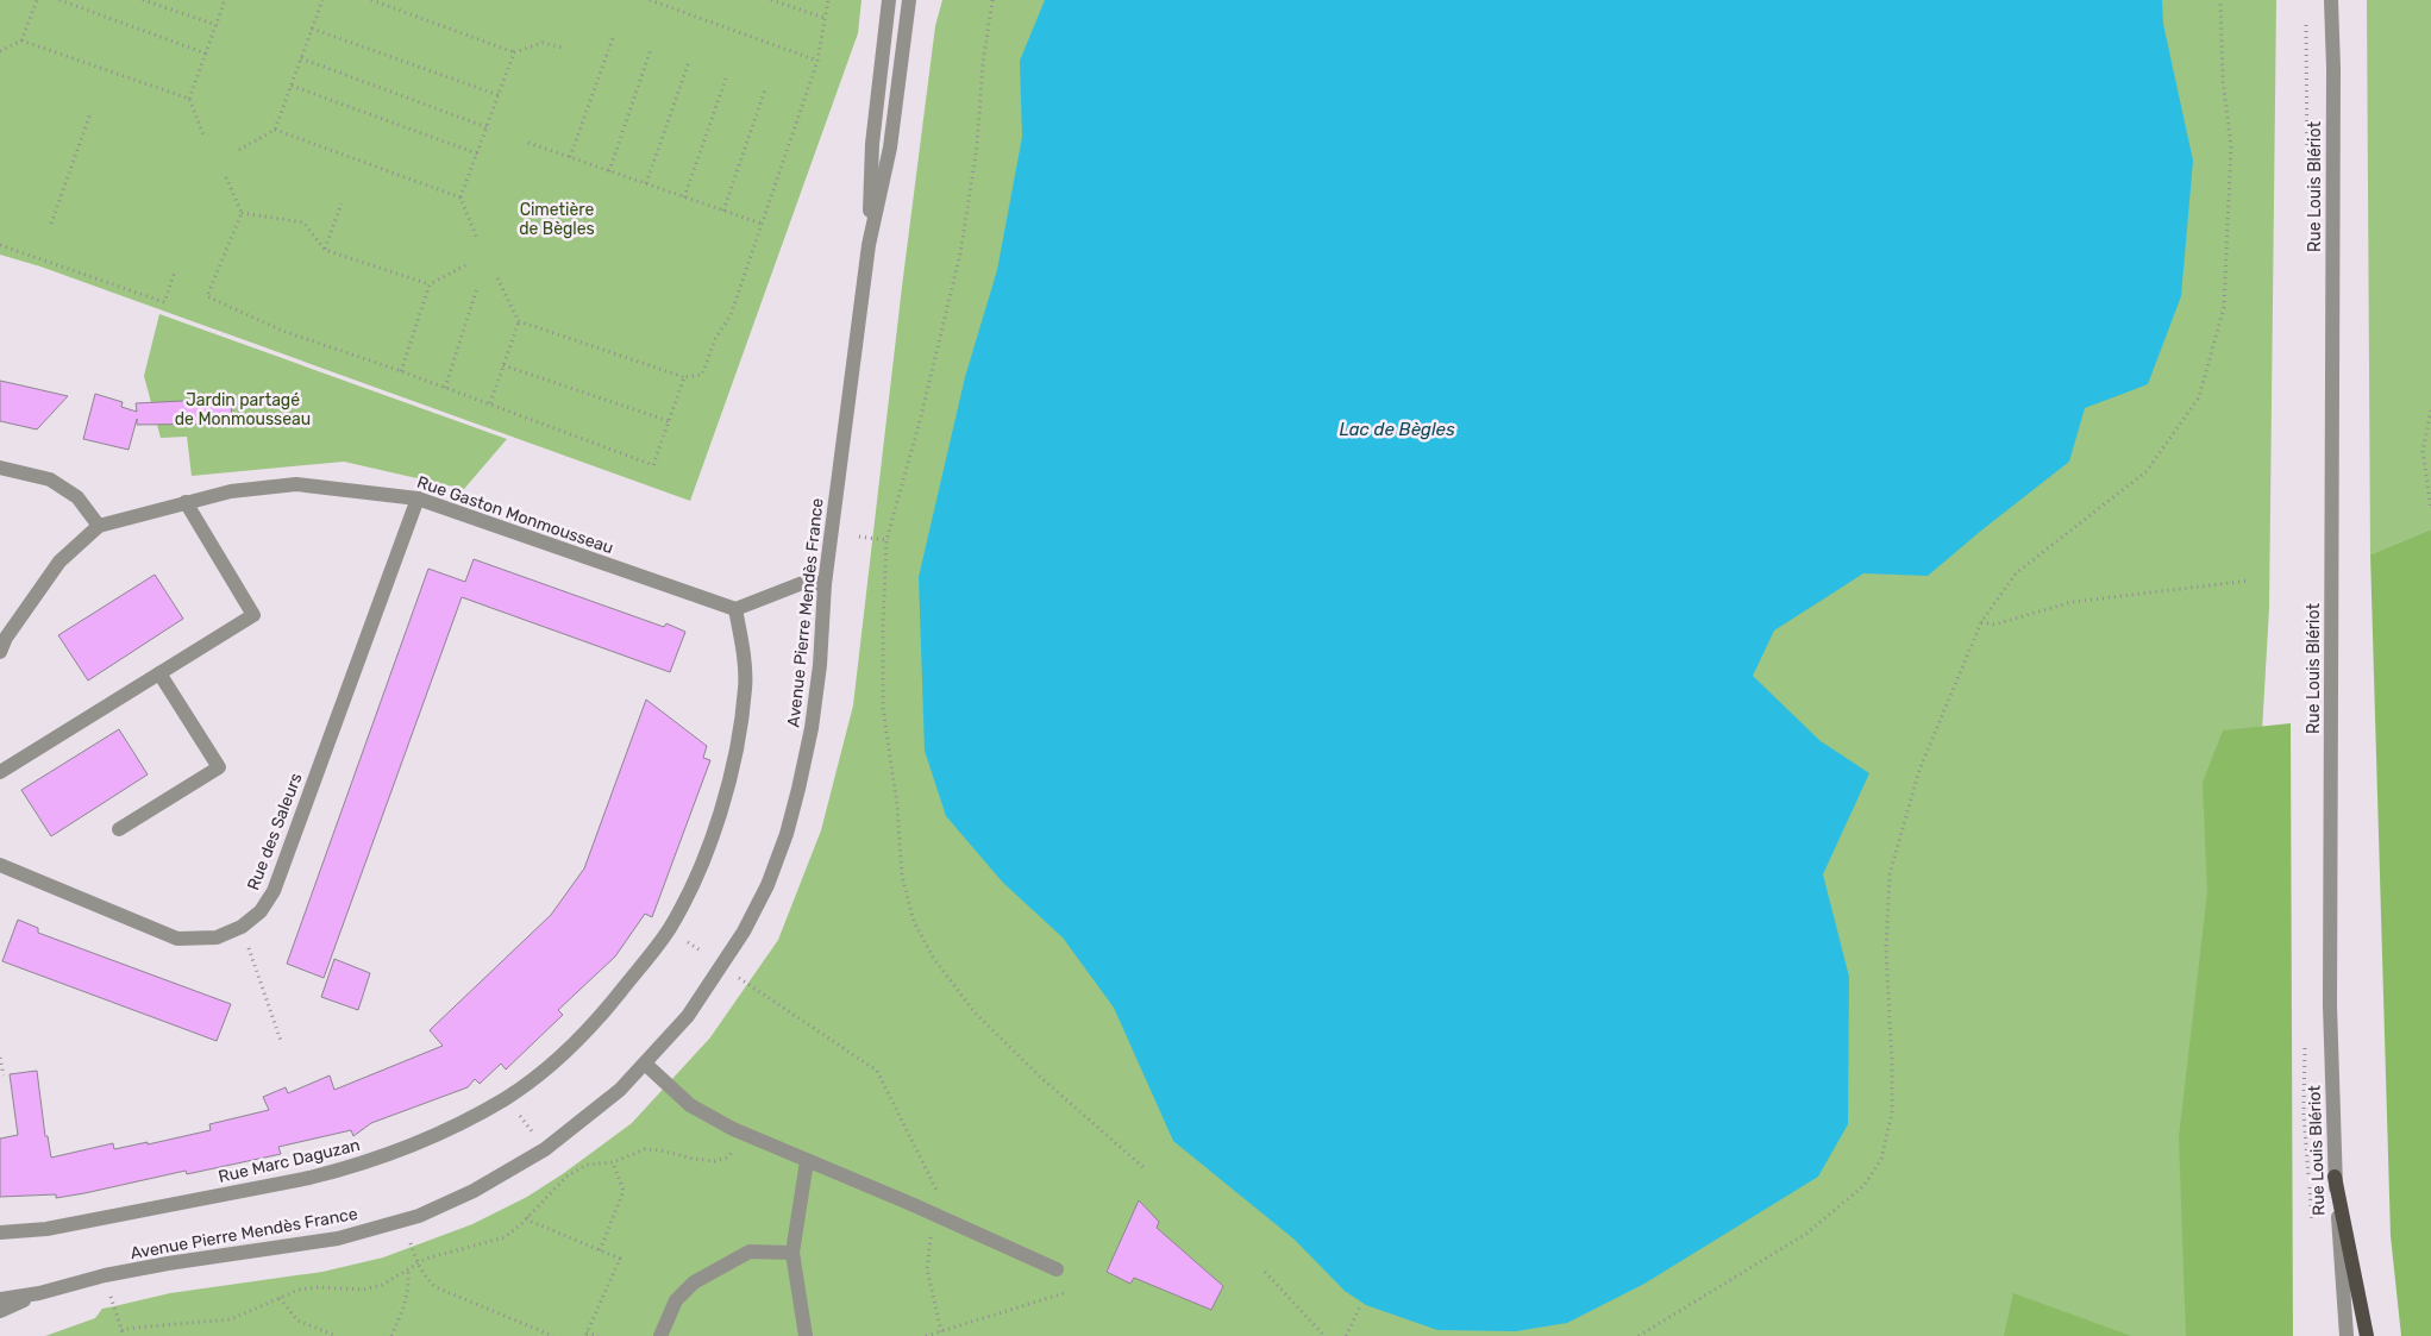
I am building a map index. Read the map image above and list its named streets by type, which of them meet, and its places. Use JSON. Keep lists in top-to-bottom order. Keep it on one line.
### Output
{"streets":{"street":["Rue Louis Blériot","Rue Gaston Monmousseau","Avenue Pierre Mendès France","Rue des Saleurs","Rue Marc Daguzan"]},"crossings":[["Rue Gaston Monmousseau","Rue des Saleurs"],["Rue Gaston Monmousseau","Rue Marc Daguzan"]],"water":["Lac de Bègles"],"parks":["Cimetière de Bègles","Jardin partagé de Monmousseau"]}
